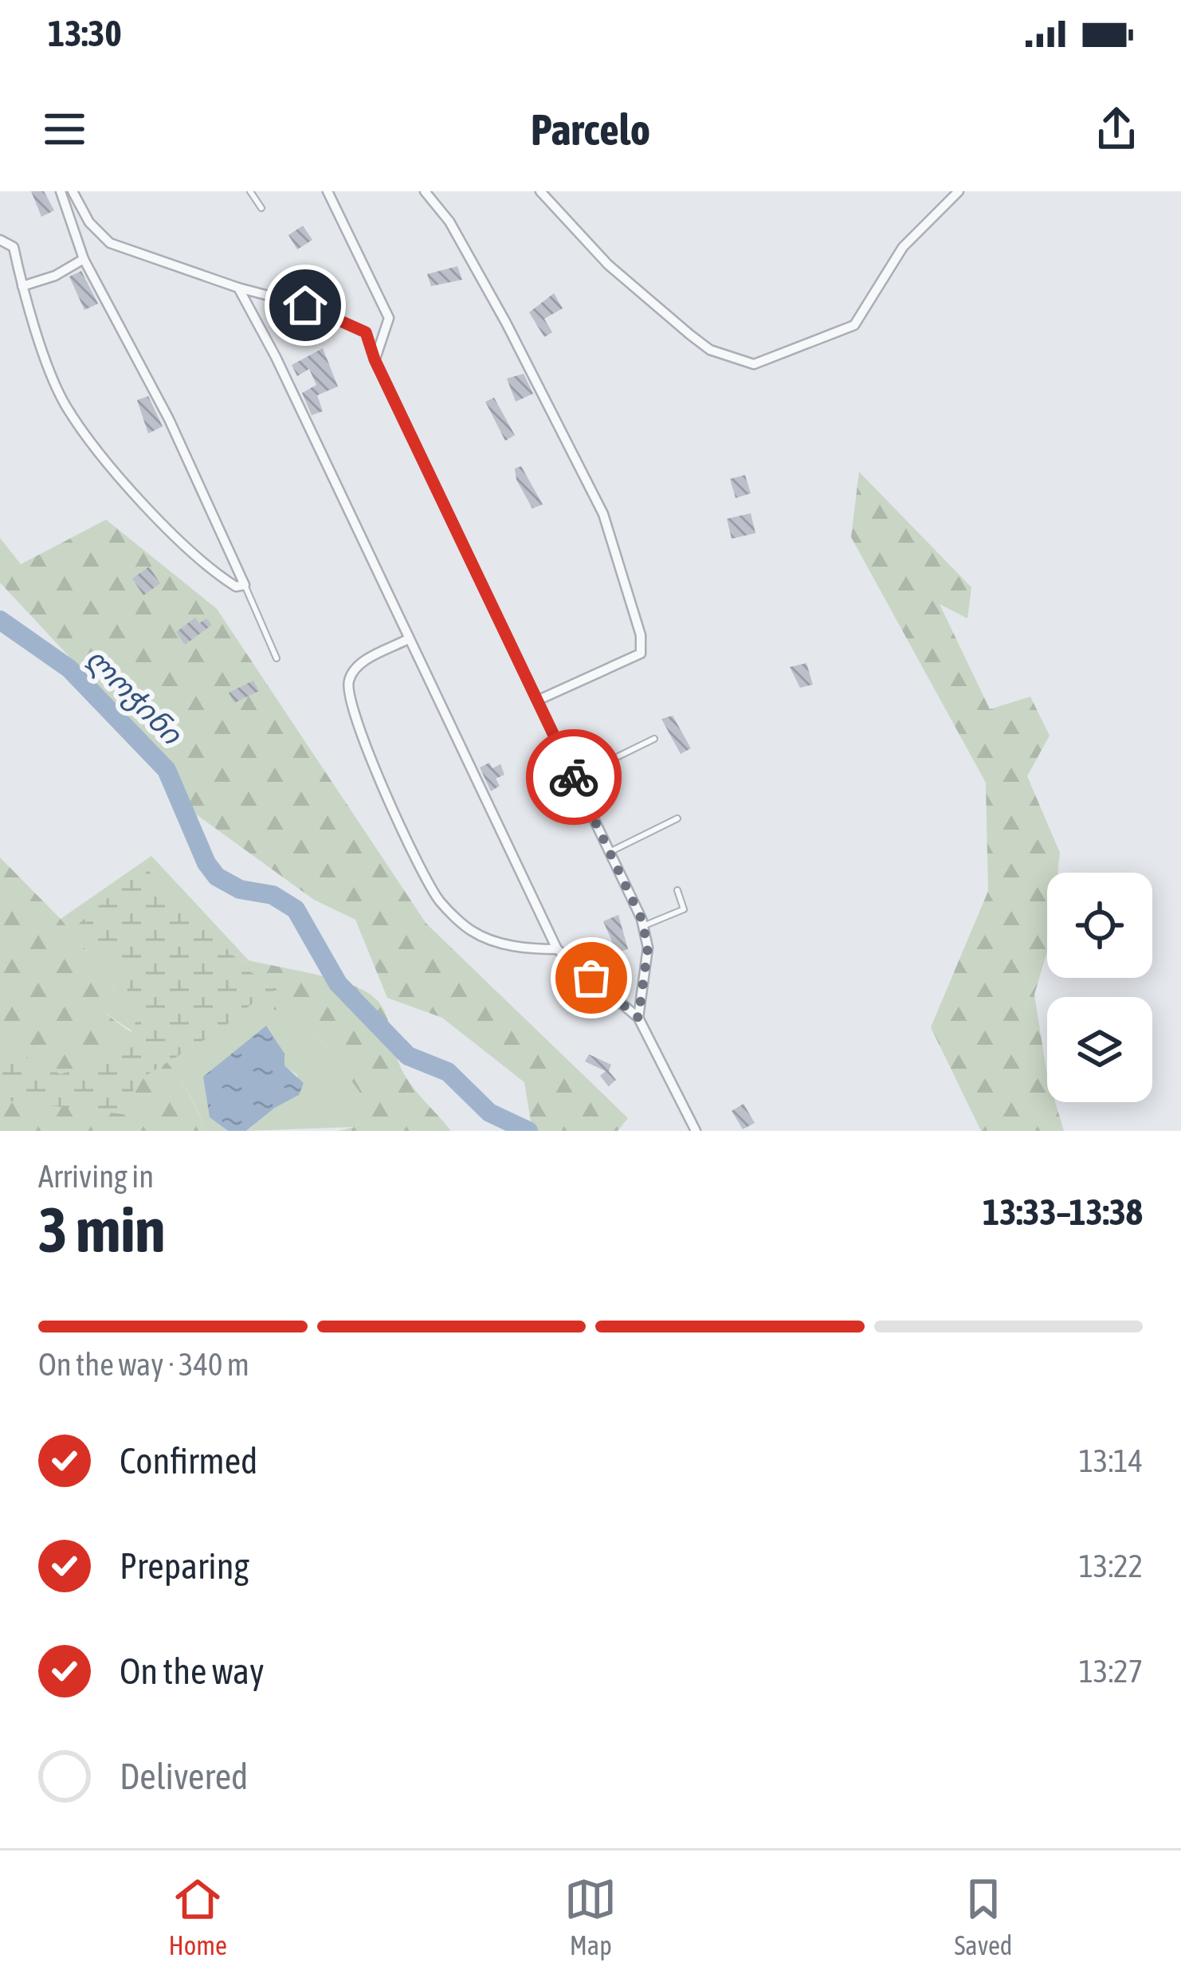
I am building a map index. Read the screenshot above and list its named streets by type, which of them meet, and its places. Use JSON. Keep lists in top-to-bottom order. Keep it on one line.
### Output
{"water":["ლოჭინი"],"page":{"status":"13:30","header":"Parcelo","heading":["3 min","Arriving in","13:33–13:38"],"bar":"On the way · 340 m","list":[["Confirmed","13:14"],["Preparing","13:22"],["On the way","13:27"],"Delivered"],"tabs":["Home","Map","Saved"]}}
